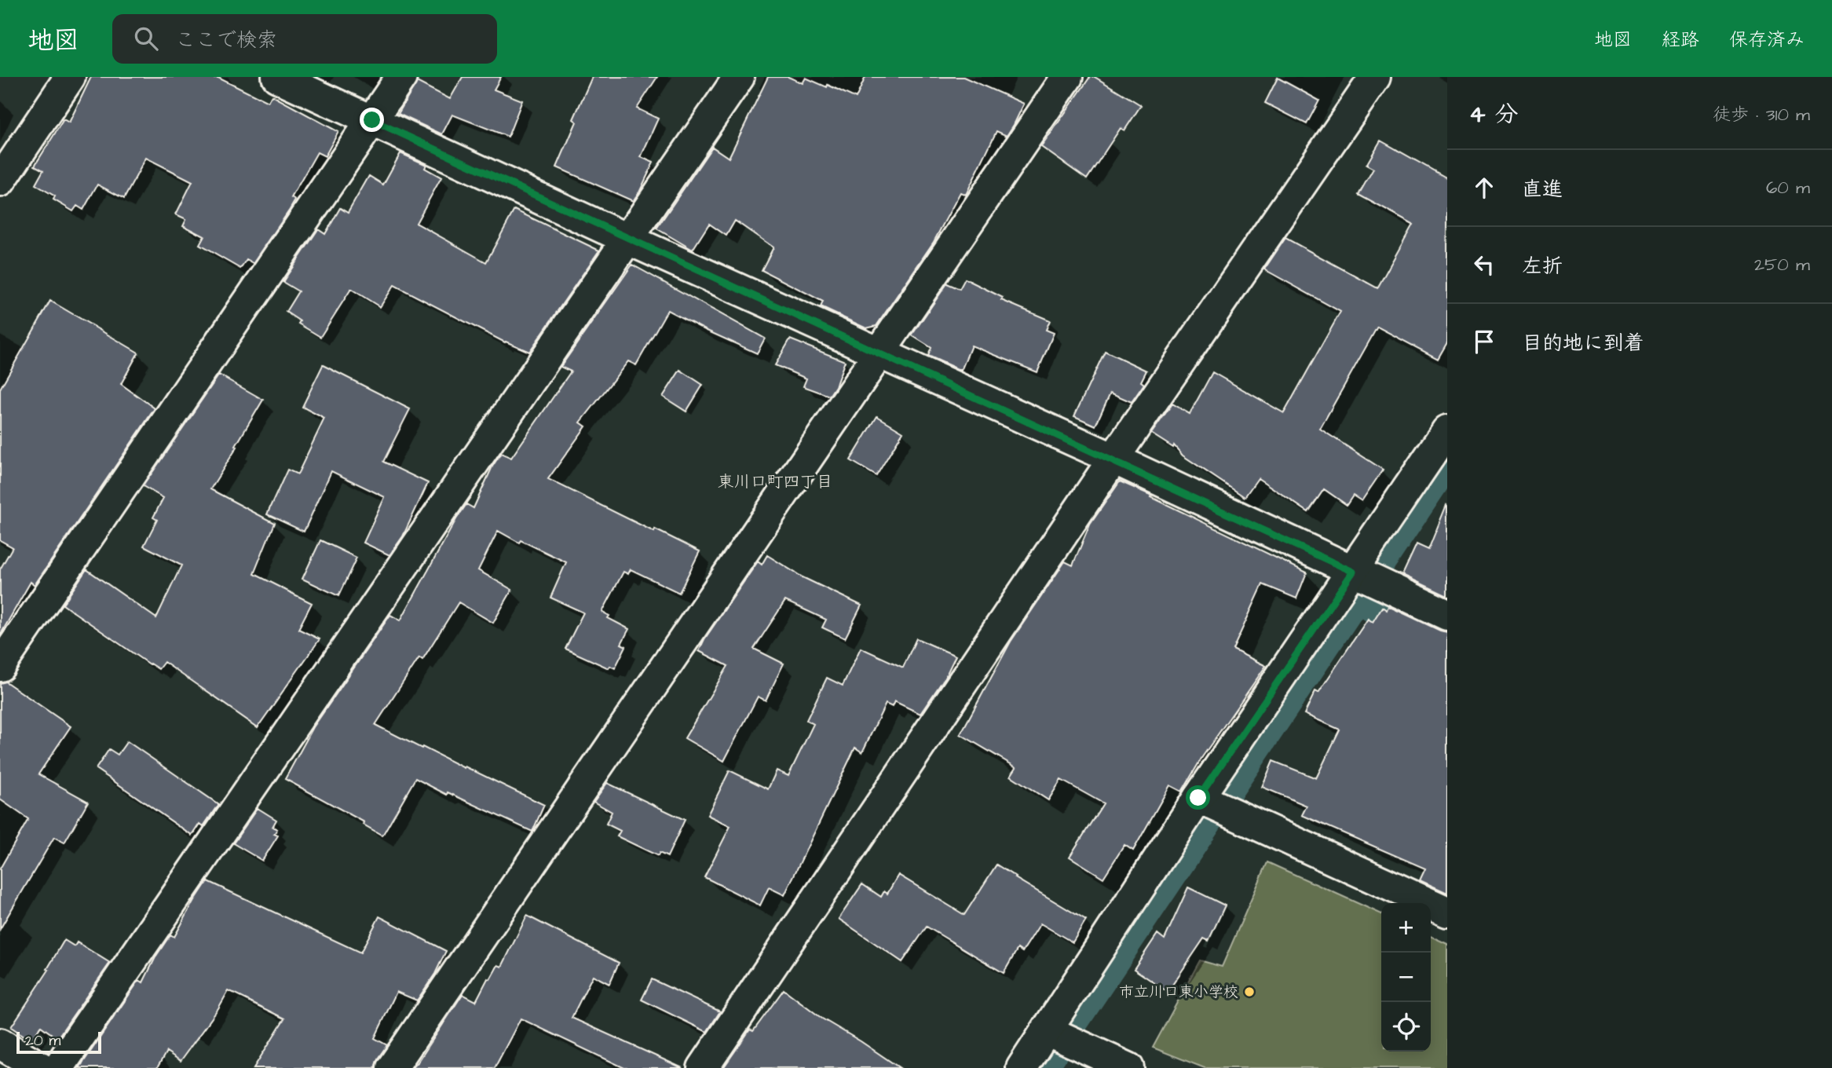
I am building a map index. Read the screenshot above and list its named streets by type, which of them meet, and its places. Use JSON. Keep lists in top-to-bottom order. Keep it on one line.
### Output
{"districts":["東川口町四丁目"],"places":["市立川口東小学校"],"scale_bar":"20 m","page":{"header":"地図","search":"ここで検索","nav":["地図","経路","保存済み"],"heading":["4 分","徒歩 · 310 m"],"list":[["直進","60 m"],["左折","250 m"],"目的地に到着"],"map_buttons":["+","−"],"scale":"20 m"}}
